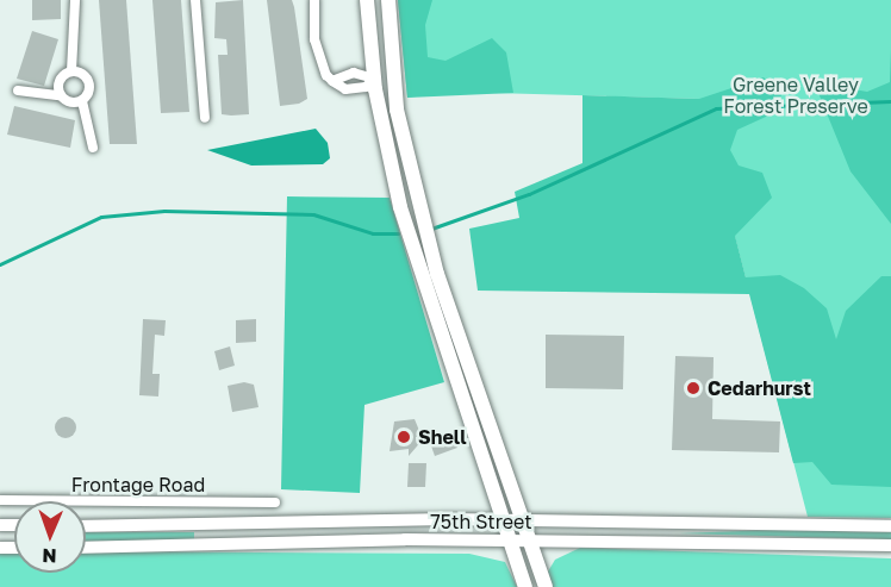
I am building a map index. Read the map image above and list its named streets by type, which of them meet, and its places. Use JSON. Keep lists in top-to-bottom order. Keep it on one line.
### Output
{"streets":{"main road":["75th Street"],"street":["Frontage Road"]},"parks":["Greene Valley Forest Preserve"],"places":["Cedarhurst","Shell"],"north":"bottom"}
